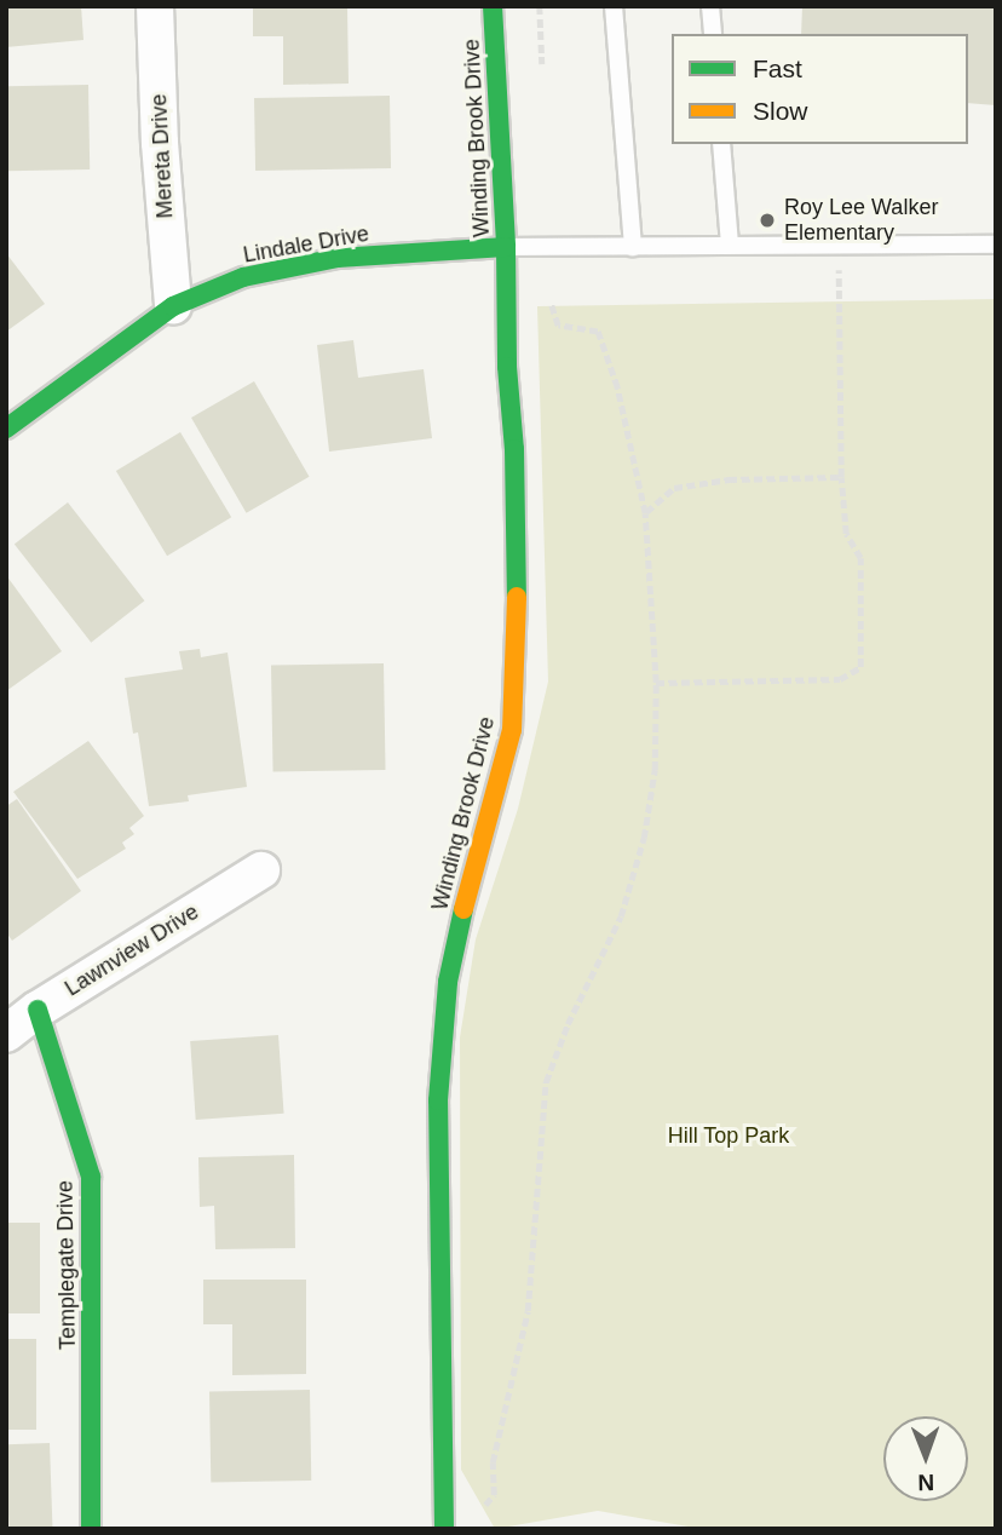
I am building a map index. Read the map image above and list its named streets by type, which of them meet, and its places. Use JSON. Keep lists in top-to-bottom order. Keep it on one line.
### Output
{"streets":{"street":["Winding Brook Drive","Mereta Drive","Lindale Drive","Lawnview Drive","Templegate Drive"]},"crossings":[["Winding Brook Drive","Lindale Drive"],["Mereta Drive","Lindale Drive"],["Lawnview Drive","Templegate Drive"]],"parks":["Hill Top Park"],"places":["Roy Lee Walker Elementary"],"legend":["Fast","Slow"],"north":"bottom"}
